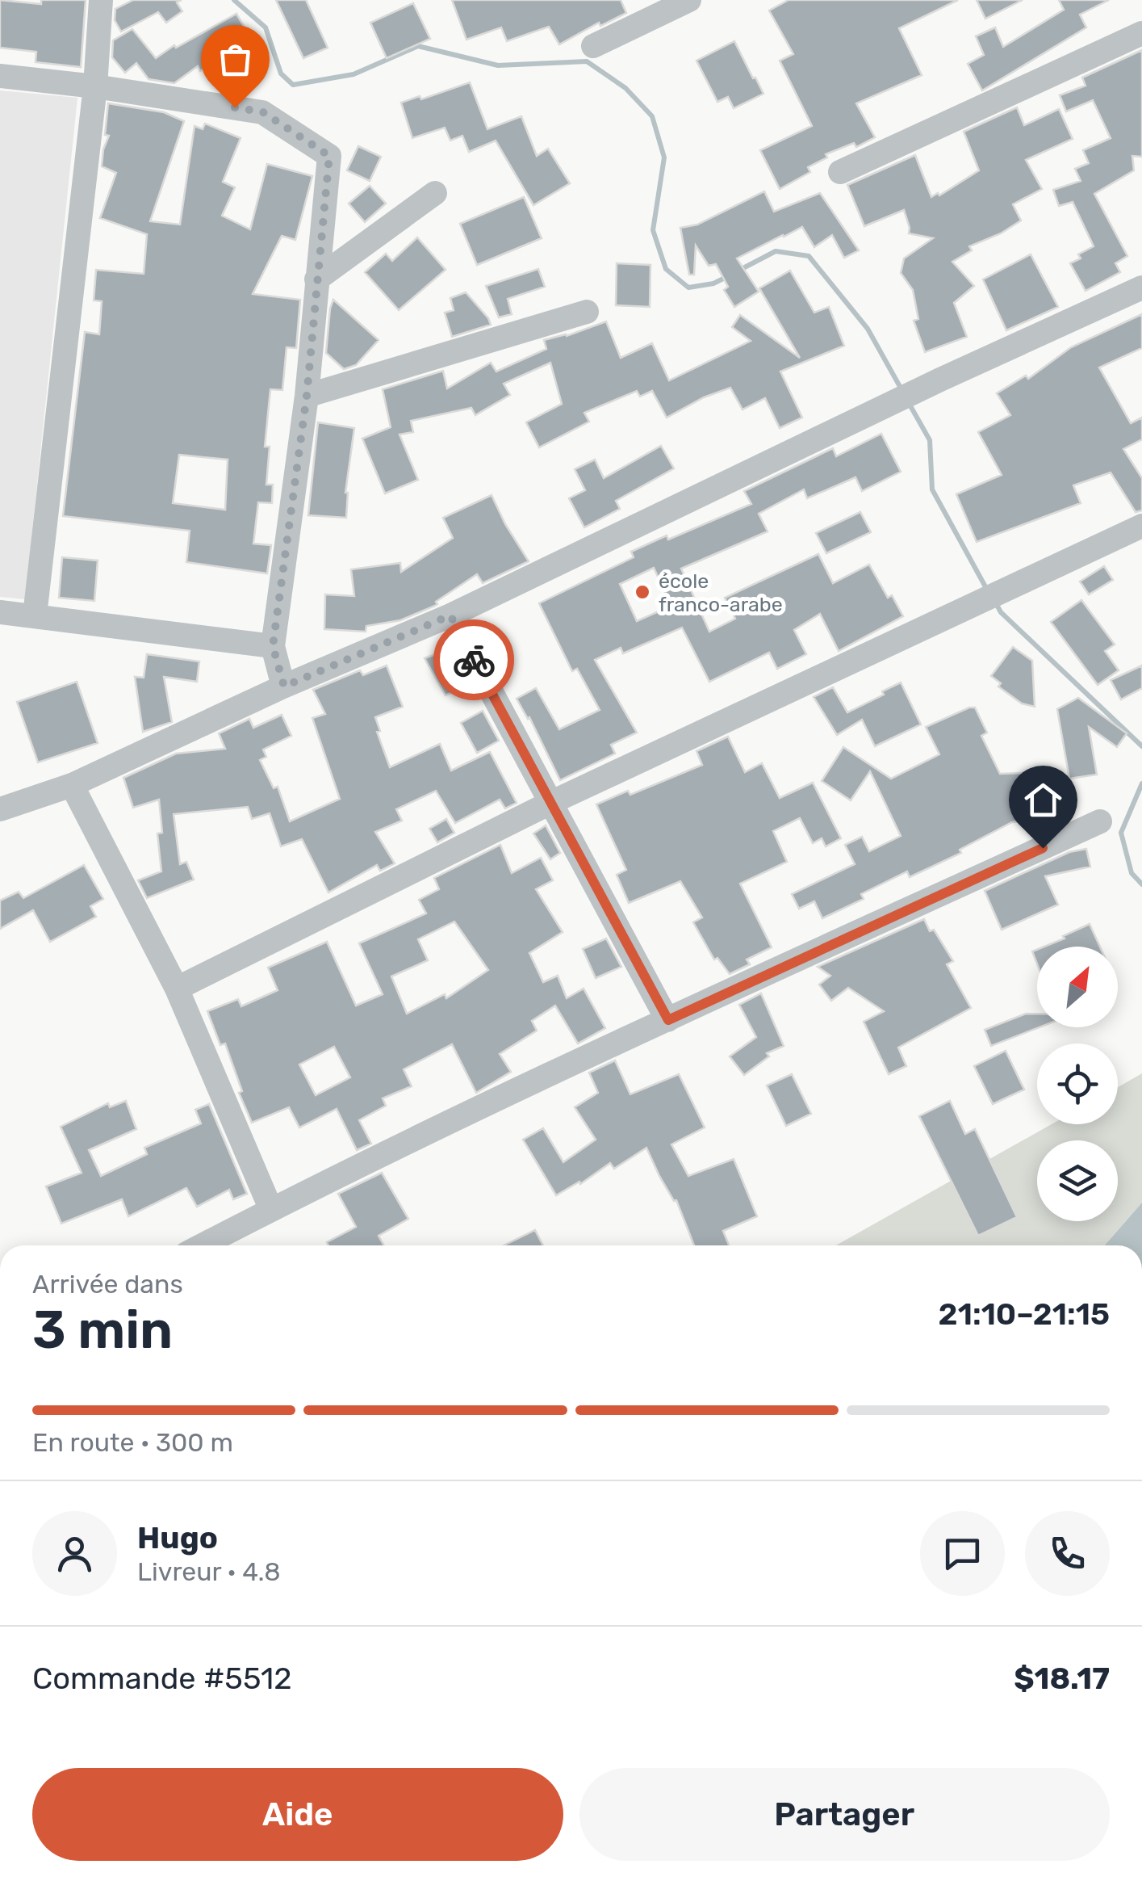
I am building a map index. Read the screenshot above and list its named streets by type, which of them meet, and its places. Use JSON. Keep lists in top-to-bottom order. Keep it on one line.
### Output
{"places":["école franco-arabe"],"north":"top right","page":{"heading":["3 min","Arrivée dans","21:10–21:15"],"panel":["Hugo","Livreur · 4.8","Commande #5512","$18.17"],"bar":"En route · 300 m","buttons":["Aide","Partager"]}}
